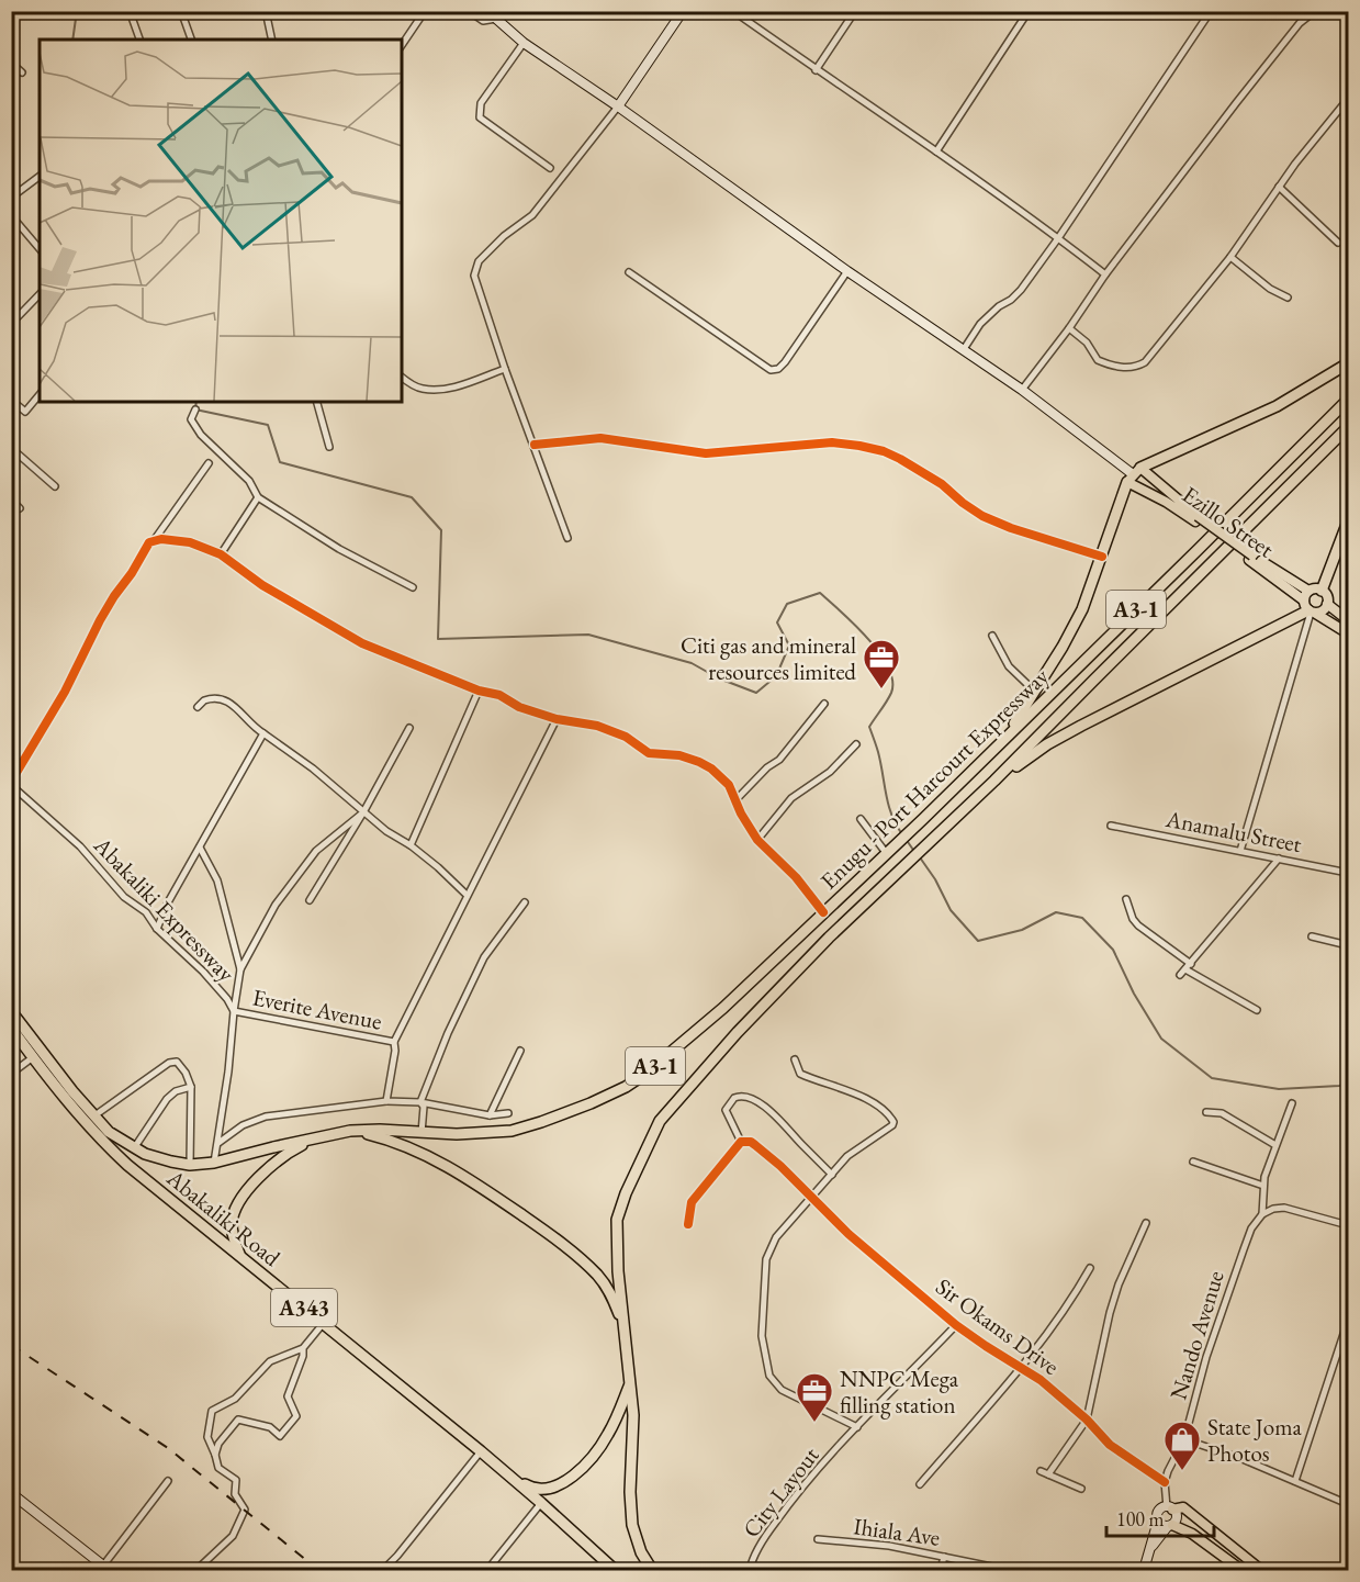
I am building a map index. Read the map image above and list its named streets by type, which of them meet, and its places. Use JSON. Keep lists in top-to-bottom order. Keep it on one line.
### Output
{"streets":{"highway":["A3-1","Enugu - Port Harcourt Expressway","Abakaliki Road","A343"],"main road":["Ezillo Street"],"street":["Anamalu Street","Abakaliki Expressway","Everite Avenue","Sir Okams Drive","Nando Avenue","City Layout","Ihiala Ave"]},"crossings":[["A3-1","A343"],["Enugu - Port Harcourt Expressway","A343"],["Abakaliki Expressway","Everite Avenue"],["Abakaliki Expressway","A343"],["Abakaliki Road","A343"],["Sir Okams Drive","Nando Avenue"],["Sir Okams Drive","City Layout"]],"places":{"office":["Citi gas and mineral resources limited","NNPC Mega filling station"],"shop":["State Joma Photos"]},"scale_bar":"100 m"}
